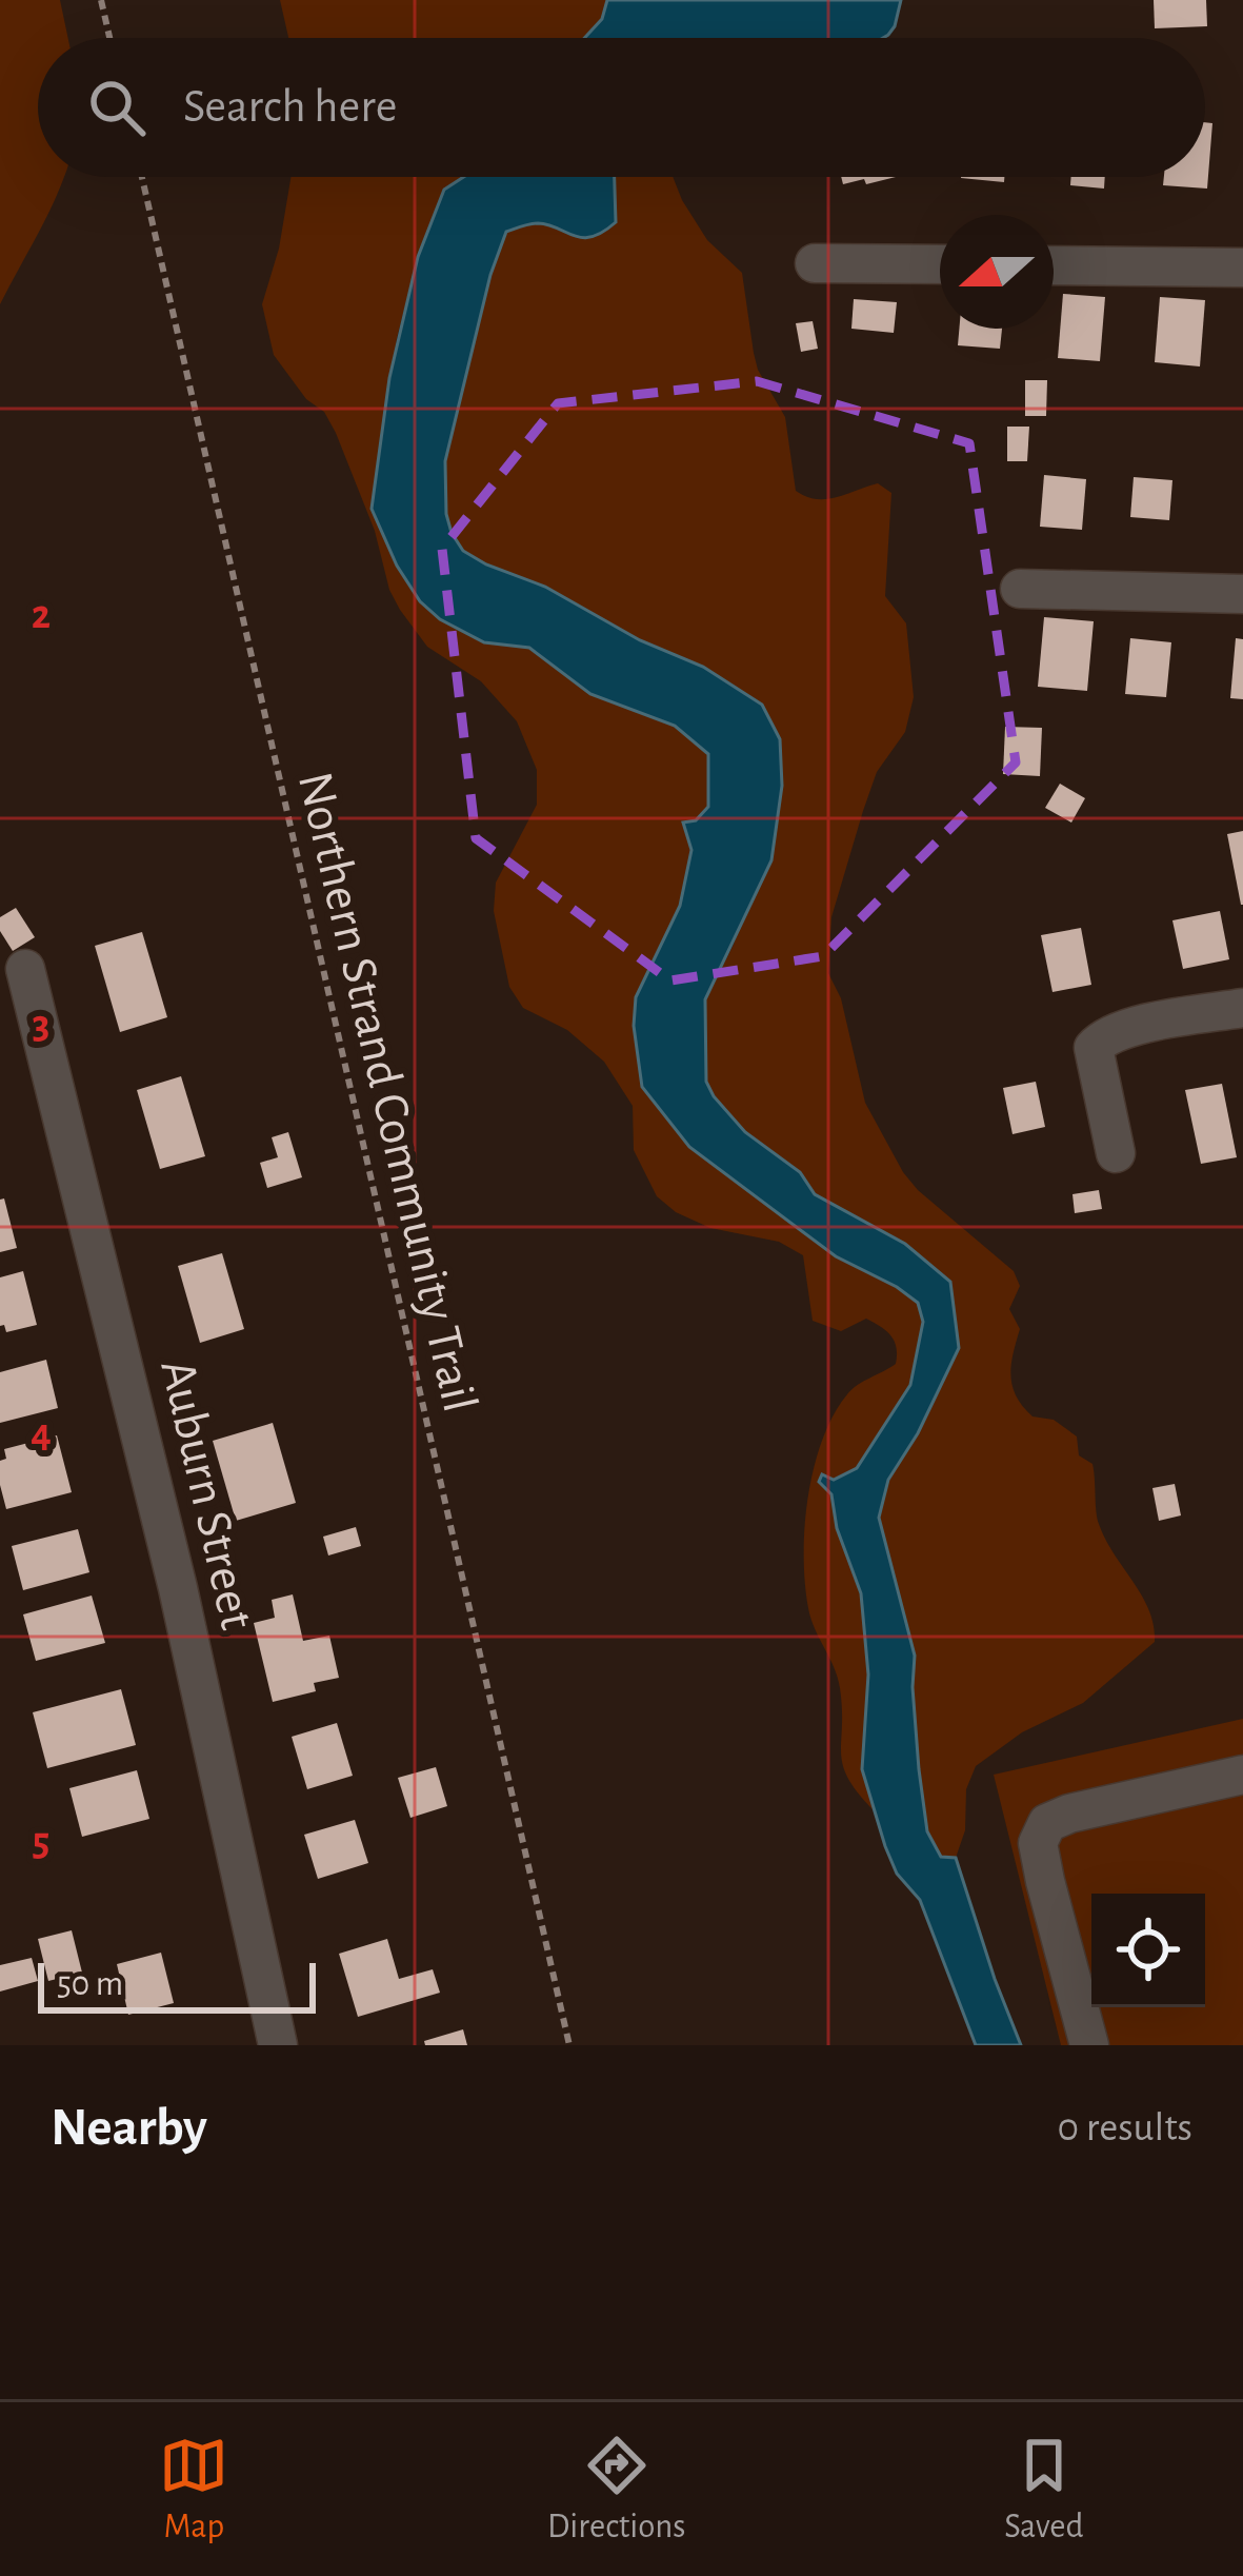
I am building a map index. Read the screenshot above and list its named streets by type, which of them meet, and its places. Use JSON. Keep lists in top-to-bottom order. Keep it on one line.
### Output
{"streets":{"street":["Auburn Street"],"path":["Northern Strand Community Trail"]},"scale_bar":"50 m","north":"left","page":{"search":"Search here","scale":"50 m","heading":["Nearby","0 results"],"nav":["Map","Directions","Saved"]},"grid":{"rows":["2","3","4","5"]}}
